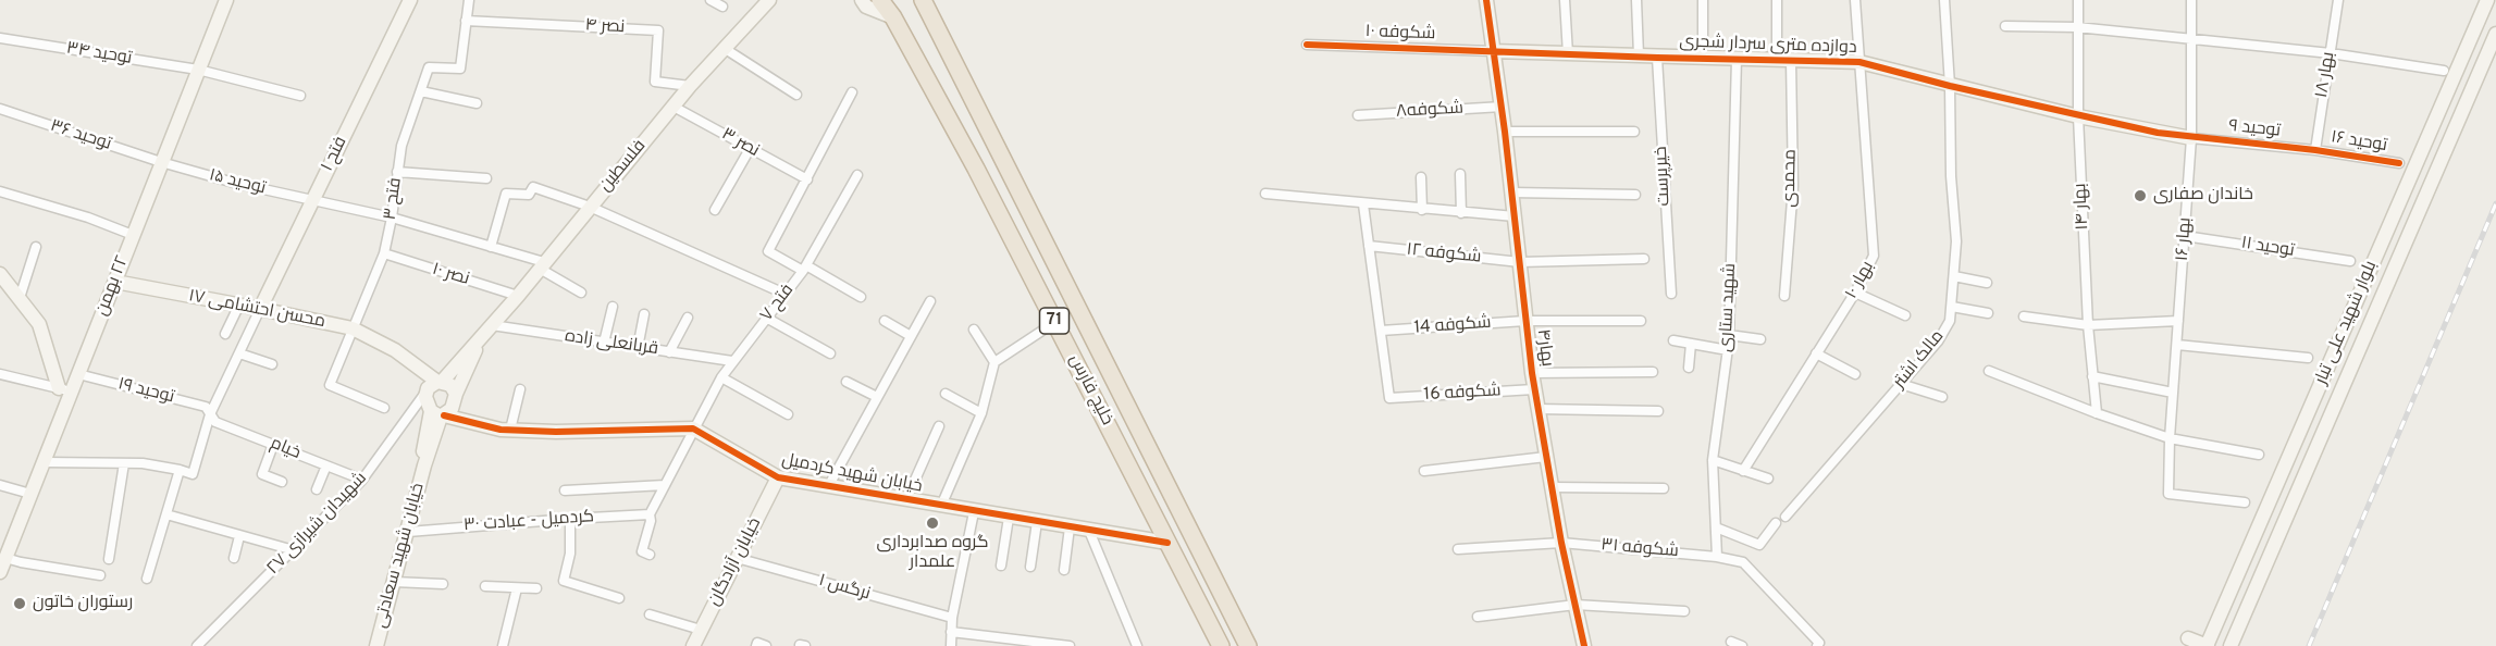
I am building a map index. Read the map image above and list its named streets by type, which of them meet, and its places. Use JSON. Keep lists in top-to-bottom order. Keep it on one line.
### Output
{"streets":{"highway":["71","خلیج فارس"],"street":["نصر ۴","شکوفه ۱۰","دوازده متری سردار شجری","توحید ۳۴","بهار ۱۸","شکوفه۸","توحید ۹","توحید ۳۶","توحید ۱۶","نصر ۳","فتح ۱","فلسطین","خیرپرست","محمدی","توحید ۱۵","فتح ۳","بهار ۱۴","بهار ۱۶","توحید ۱۱","شکوفه ۱۲","نصر ۱۰","بهار ۱۰","٢٢ بهمن","فتح ۷","شهید ستاری","محسن احتشامی ۱۷","بلوار شهید علی تبار","شکوفه 14","قربانعلی زاده","بهار۴","مالک اشتر","توحید ۱۹","شکوفه 16","خیام","خیابان شهید کردمیل","کردمیل - عبادت ۳۰","شهیدان شیرازی ۲۷","شکوفه ۳۱","خیابان شهید سعادتی","خیابان آزادگان","نرگس ۱"]},"crossings":[["نصر ۴","فلسطین"],["نصر ۴","فتح ۳"],["شکوفه ۱۰","دوازده متری سردار شجری"],["شکوفه ۱۰","بهار۴"],["دوازده متری سردار شجری","توحید ۹"],["دوازده متری سردار شجری","خیرپرست"],["دوازده متری سردار شجری","محمدی"],["دوازده متری سردار شجری","بهار ۱۴"],["دوازده متری سردار شجری","بهار ۱۶"],["دوازده متری سردار شجری","بهار ۱۰"],["دوازده متری سردار شجری","شهید ستاری"],["دوازده متری سردار شجری","بهار۴"],["دوازده متری سردار شجری","مالک اشتر"],["توحید ۳۴","٢٢ بهمن"],["بهار ۱۸","توحید ۹"],["بهار ۱۸","توحید ۱۶"],["شکوفه۸","بهار۴"],["توحید ۹","توحید ۱۶"],["توحید ۹","بهار ۱۶"],["توحید ۳۶","توحید ۱۵"],["توحید ۳۶","٢٢ بهمن"],["نصر ۳","فلسطین"],["فتح ۱","توحید ۱۵"],["فتح ۱","محسن احتشامی ۱۷"],["فلسطین","توحید ۱۵"],["فلسطین","نصر ۱۰"],["فلسطین","قربانعلی زاده"],["توحید ۱۵","فتح ۳"],["توحید ۱۵","٢٢ بهمن"],["فتح ۳","نصر ۱۰"],["فتح ۳","محسن احتشامی ۱۷"],["بهار ۱۶","توحید ۱۱"],["شکوفه ۱۲","بهار۴"],["٢٢ بهمن","محسن احتشامی ۱۷"],["٢٢ بهمن","توحید ۱۹"],["فتح ۷","قربانعلی زاده"],["فتح ۷","خیابان شهید کردمیل"],["فتح ۷","کردمیل - عبادت ۳۰"],["شهید ستاری","شکوفه ۳۱"],["محسن احتشامی ۱۷","شهیدان شیرازی ۲۷"],["محسن احتشامی ۱۷","خیابان شهید سعادتی"],["شکوفه 14","بهار۴"],["شکوفه 14","شکوفه 16"],["بهار۴","شکوفه 16"],["بهار۴","شکوفه ۳۱"],["خلیج فارس","خیابان شهید کردمیل"],["توحید ۱۹","خیام"],["خیام","شهیدان شیرازی ۲۷"],["خیابان شهید کردمیل","خیابان آزادگان"],["کردمیل - عبادت ۳۰","خیابان شهید سعادتی"],["شهیدان شیرازی ۲۷","خیابان شهید سعادتی"],["خیابان آزادگان","نرگس ۱"]],"places":["خاندان صفاری","گروه صدابرداری علمدار","رستوران خاتون"]}
